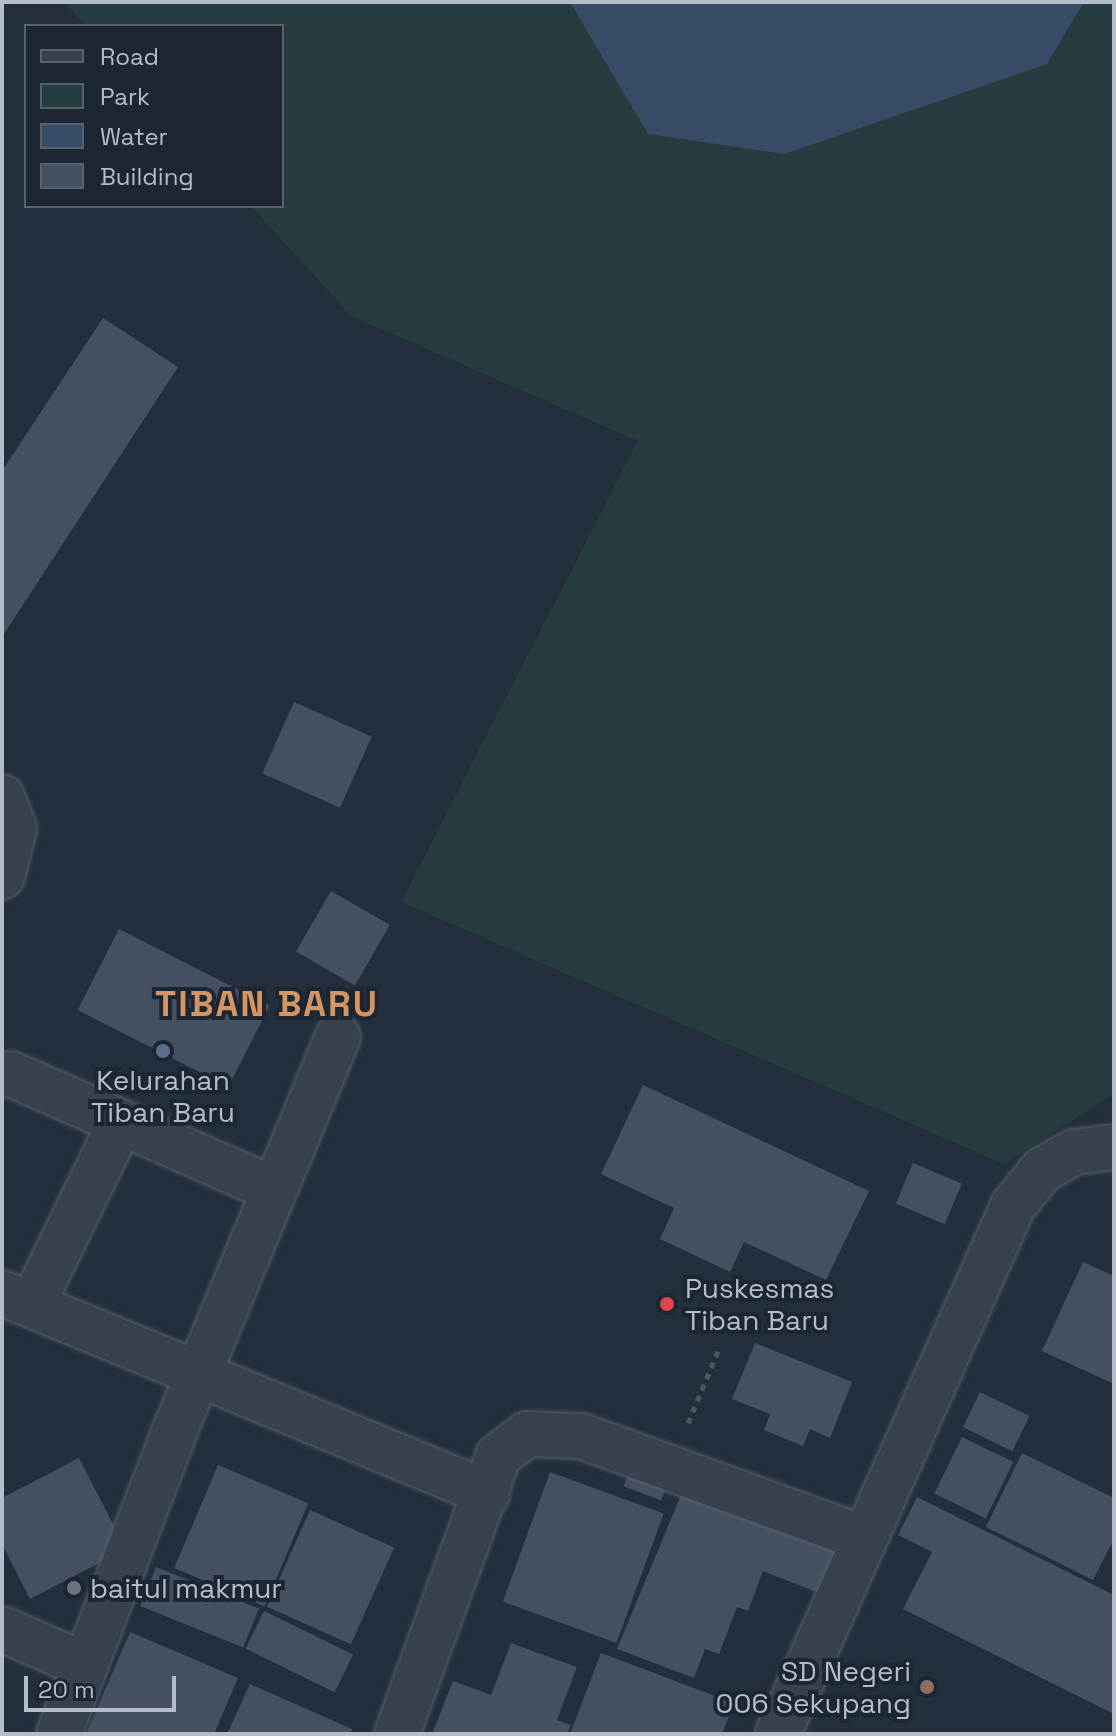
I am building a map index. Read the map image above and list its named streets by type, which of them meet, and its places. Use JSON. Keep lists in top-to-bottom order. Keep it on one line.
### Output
{"districts":["TIBAN BARU"],"places":["Kelurahan Tiban Baru","Puskesmas Tiban Baru","baitul makmur","SD Negeri 006 Sekupang"],"legend":["Road","Park","Water","Building"],"scale_bar":"20 m"}
